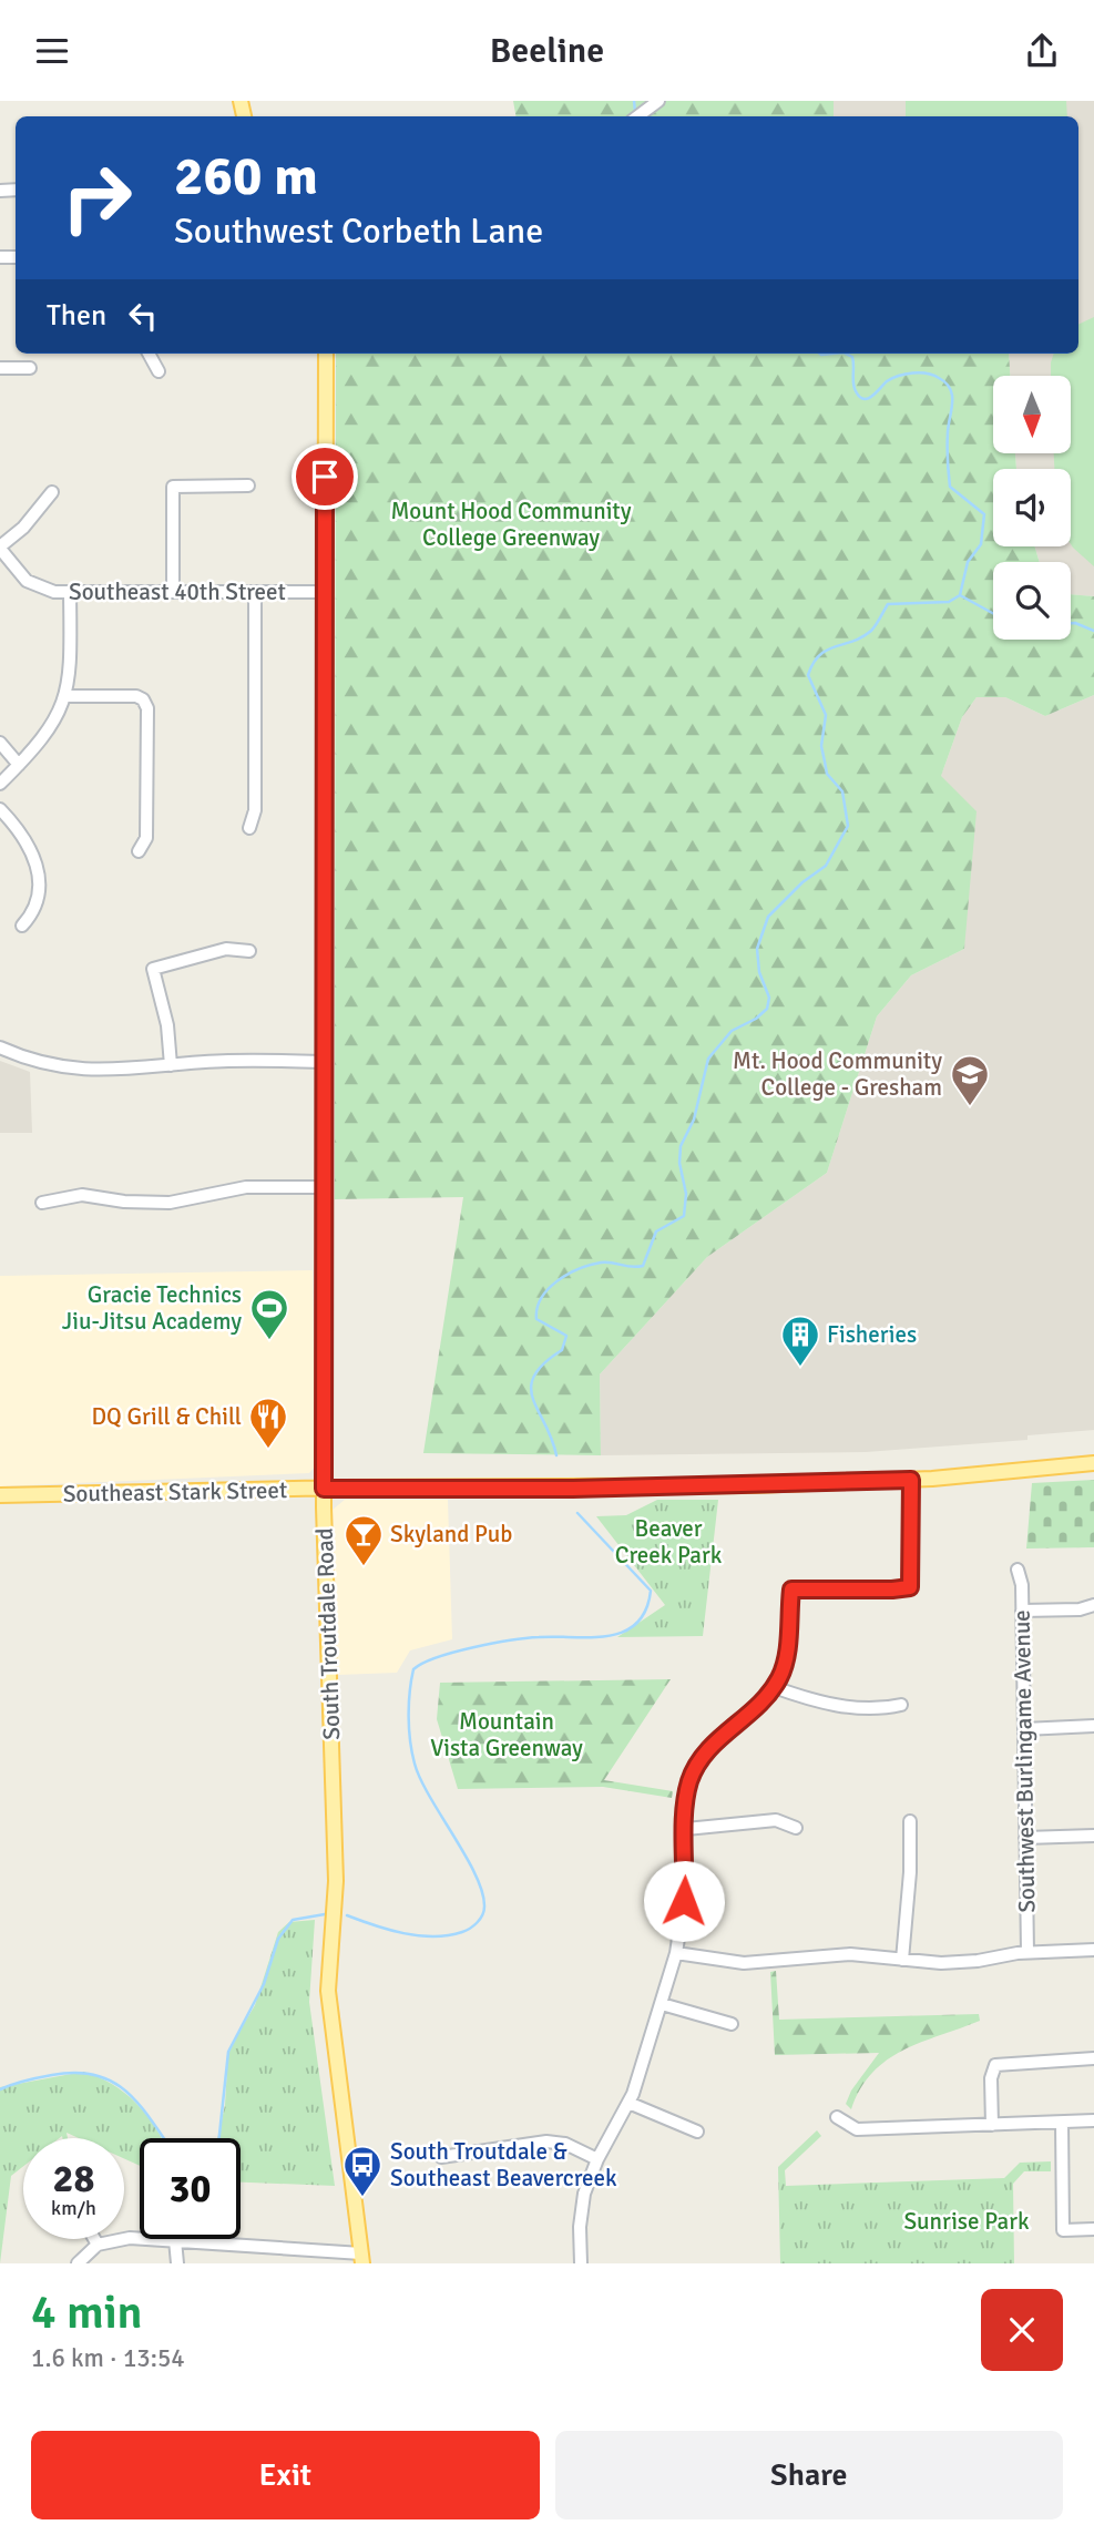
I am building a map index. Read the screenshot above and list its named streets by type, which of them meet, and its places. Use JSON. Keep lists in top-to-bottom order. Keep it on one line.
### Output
{"streets":{"main road":["Southeast Stark Street","South Troutdale Road"],"street":["Southeast 40th Street","Southwest Burlingame Avenue"]},"crossings":[["Southeast 40th Street","South Troutdale Road"],["Southeast Stark Street","South Troutdale Road"]],"parks":["Mount Hood Community College Greenway","Beaver Creek Park","Mountain Vista Greenway","Sunrise Park"],"places":{"school or university":["Mt. Hood Community College - Gresham"],"sports":["Gracie Technics Jiu-Jitsu Academy"],"building":["Fisheries"],"restaurant":["DQ Grill & Chill"],"bar":["Skyland Pub"],"bus stop":["South Troutdale & Southeast Beavercreek"]},"north":"bottom","page":{"header":"Beeline","turn":["260 m","Southwest Corbeth Lane"],"then":"Then","speed":"28 km/h","limit":"30","heading":["4 min","1.6 km · 13:54"],"buttons":["Exit","Share"]}}
